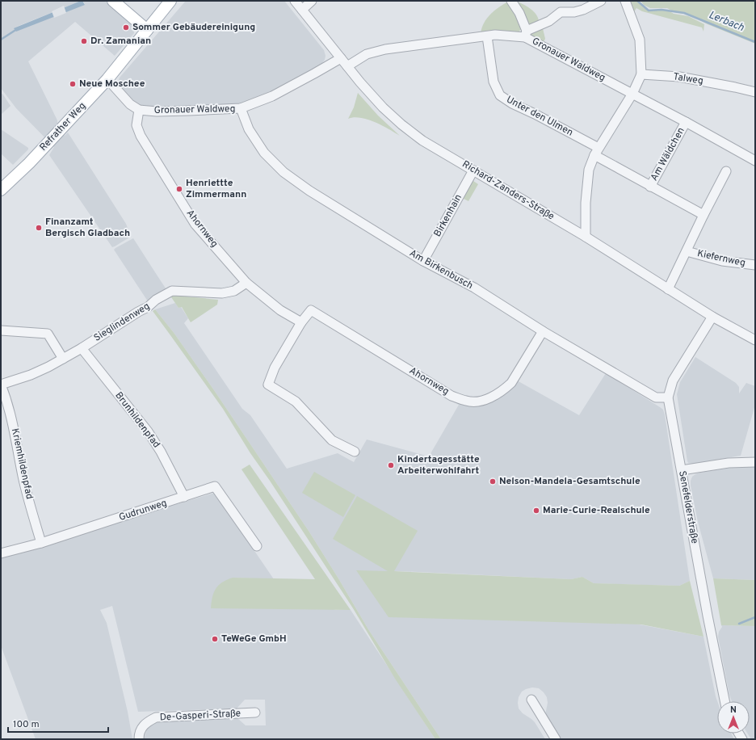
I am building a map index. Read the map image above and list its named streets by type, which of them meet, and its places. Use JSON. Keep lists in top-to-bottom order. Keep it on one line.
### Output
{"streets":{"main road":["Refrather Weg"],"street":["Gronauer Waldweg","Talweg","Unter den Ulmen","Am Wäldchen","Richard-Zanders-Straße","Birkenhain","Ahornweg","Kiefernweg","Am Birkenbusch","Sieglindenweg","Brunhildenpfad","Kriemhildenpfad","Senefelderstraße","Gudrunweg","De-Gasperi-Straße"]},"crossings":[["Gronauer Waldweg","Unter den Ulmen"],["Gronauer Waldweg","Am Wäldchen"],["Gronauer Waldweg","Richard-Zanders-Straße"],["Gronauer Waldweg","Ahornweg"],["Gronauer Waldweg","Am Birkenbusch"],["Unter den Ulmen","Am Wäldchen"],["Am Wäldchen","Kiefernweg"],["Richard-Zanders-Straße","Birkenhain"],["Richard-Zanders-Straße","Kiefernweg"],["Richard-Zanders-Straße","Senefelderstraße"],["Birkenhain","Am Birkenbusch"],["Ahornweg","Am Birkenbusch"],["Ahornweg","Sieglindenweg"],["Am Birkenbusch","Senefelderstraße"],["Sieglindenweg","Brunhildenpfad"],["Sieglindenweg","Kriemhildenpfad"],["Brunhildenpfad","Gudrunweg"],["Kriemhildenpfad","Gudrunweg"]],"water":["Lerbach"],"places":["Sommer Gebäudereinigung","Dr. Zamanian","Neue Moschee","Henriettte Zimmermann","Finanzamt Bergisch Gladbach","Kindertagesstätte Arbeiterwohlfahrt","Nelson-Mandela-Gesamtschule","Marie-Curie-Realschule","TeWeGe GmbH"],"scale_bar":"100 m","north":"top"}
